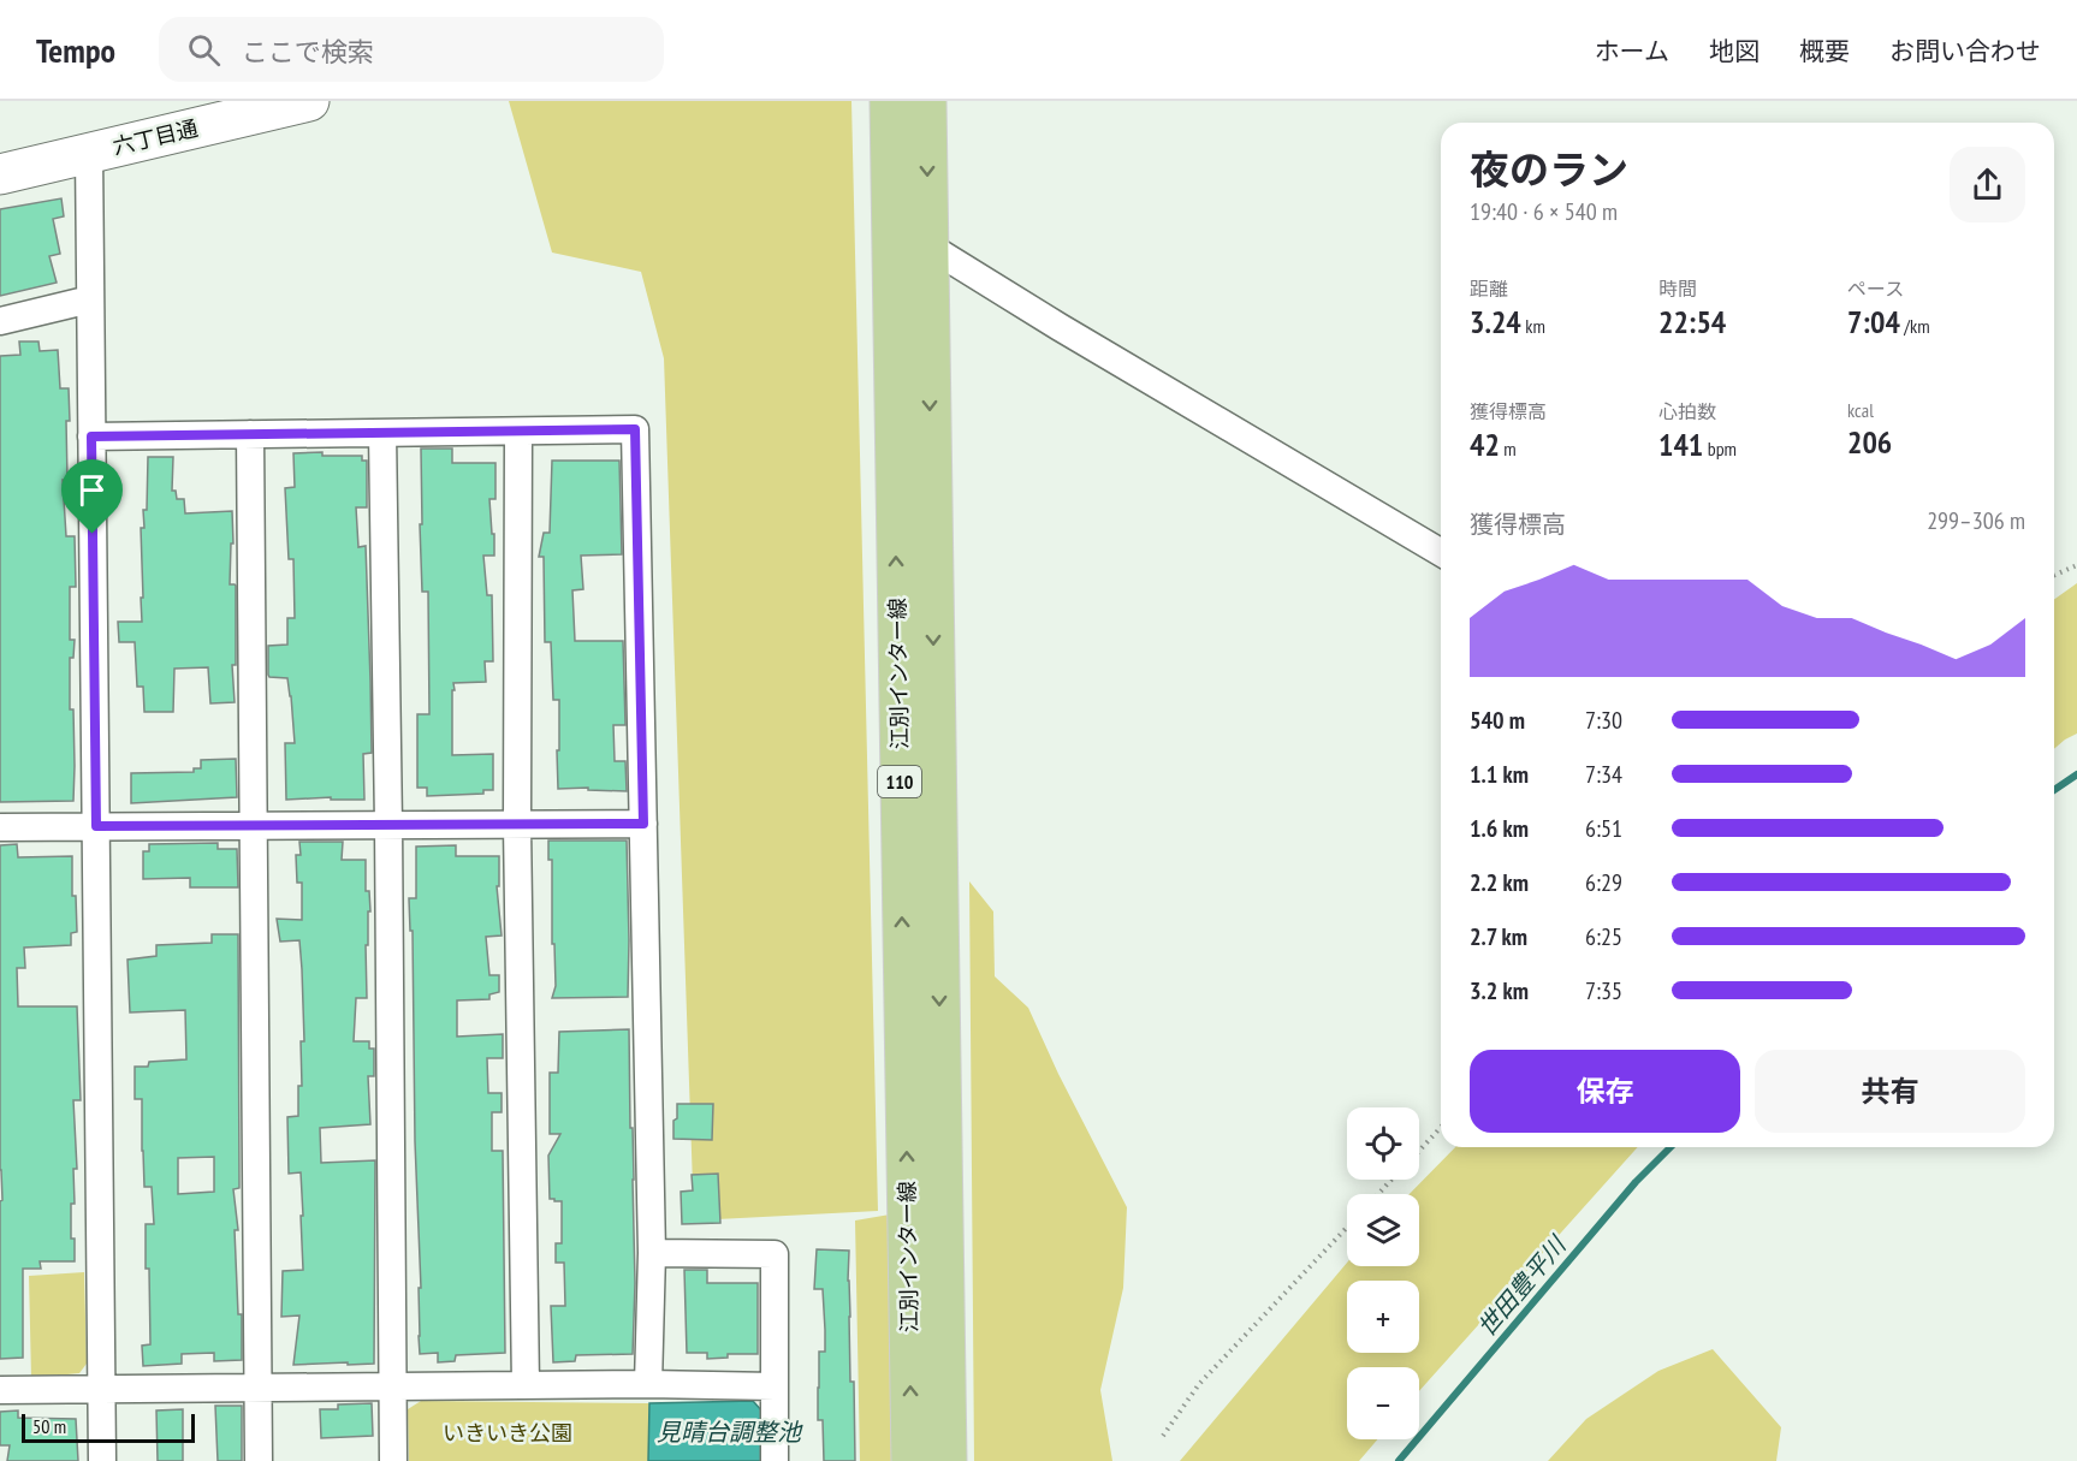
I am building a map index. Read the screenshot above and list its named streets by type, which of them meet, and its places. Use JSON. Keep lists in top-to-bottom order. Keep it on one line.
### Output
{"streets":{"main road":["江別インター線","110"],"street":["六丁目通"]},"water":["世田豊平川","見晴台調整池"],"parks":["いきいき公園"],"scale_bar":"50 m","page":{"header":"Tempo","search":"ここで検索","nav":["ホーム","地図","概要","お問い合わせ"],"heading":["夜のラン","19:40 · 6 × 540 m"],"stats":[["距離","3.24 km"],["時間","22:54"],["ペース","7:04 /km"],["獲得標高","42 m"],["心拍数","141 bpm"],["kcal","206"]],"chart":["獲得標高","299–306 m"],"list":[{"name":"540 m","note":"7:30"},{"name":"1.1 km","note":"7:34"},{"name":"1.6 km","note":"6:51"},{"name":"2.2 km","note":"6:29"},{"name":"2.7 km","note":"6:25"},{"name":"3.2 km","note":"7:35"}],"buttons":["保存","共有"],"map_buttons":["+","−"],"scale":"50 m"}}
